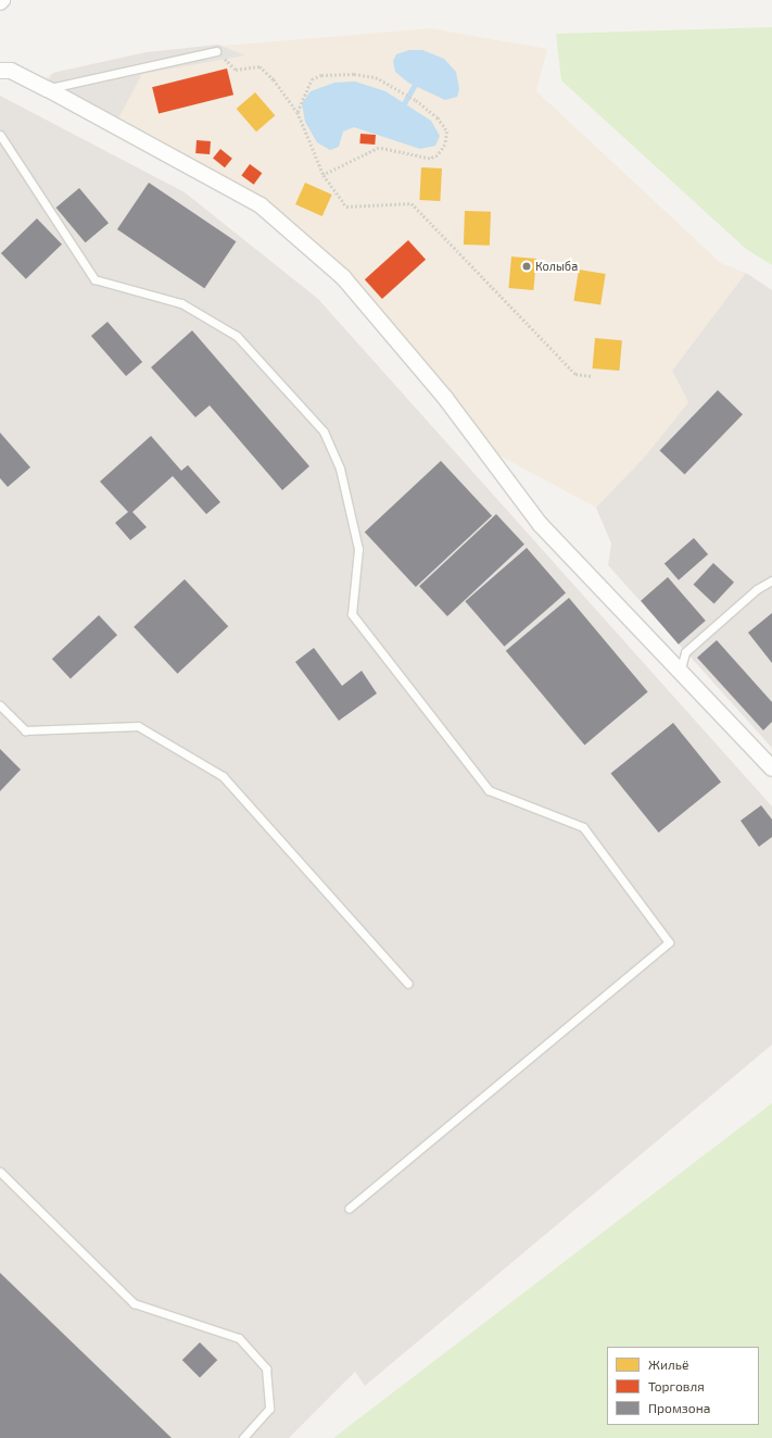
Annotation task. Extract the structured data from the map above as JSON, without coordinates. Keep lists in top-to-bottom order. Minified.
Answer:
{"places":["Колыба"],"legend":["Жильё","Торговля","Промзона"]}
